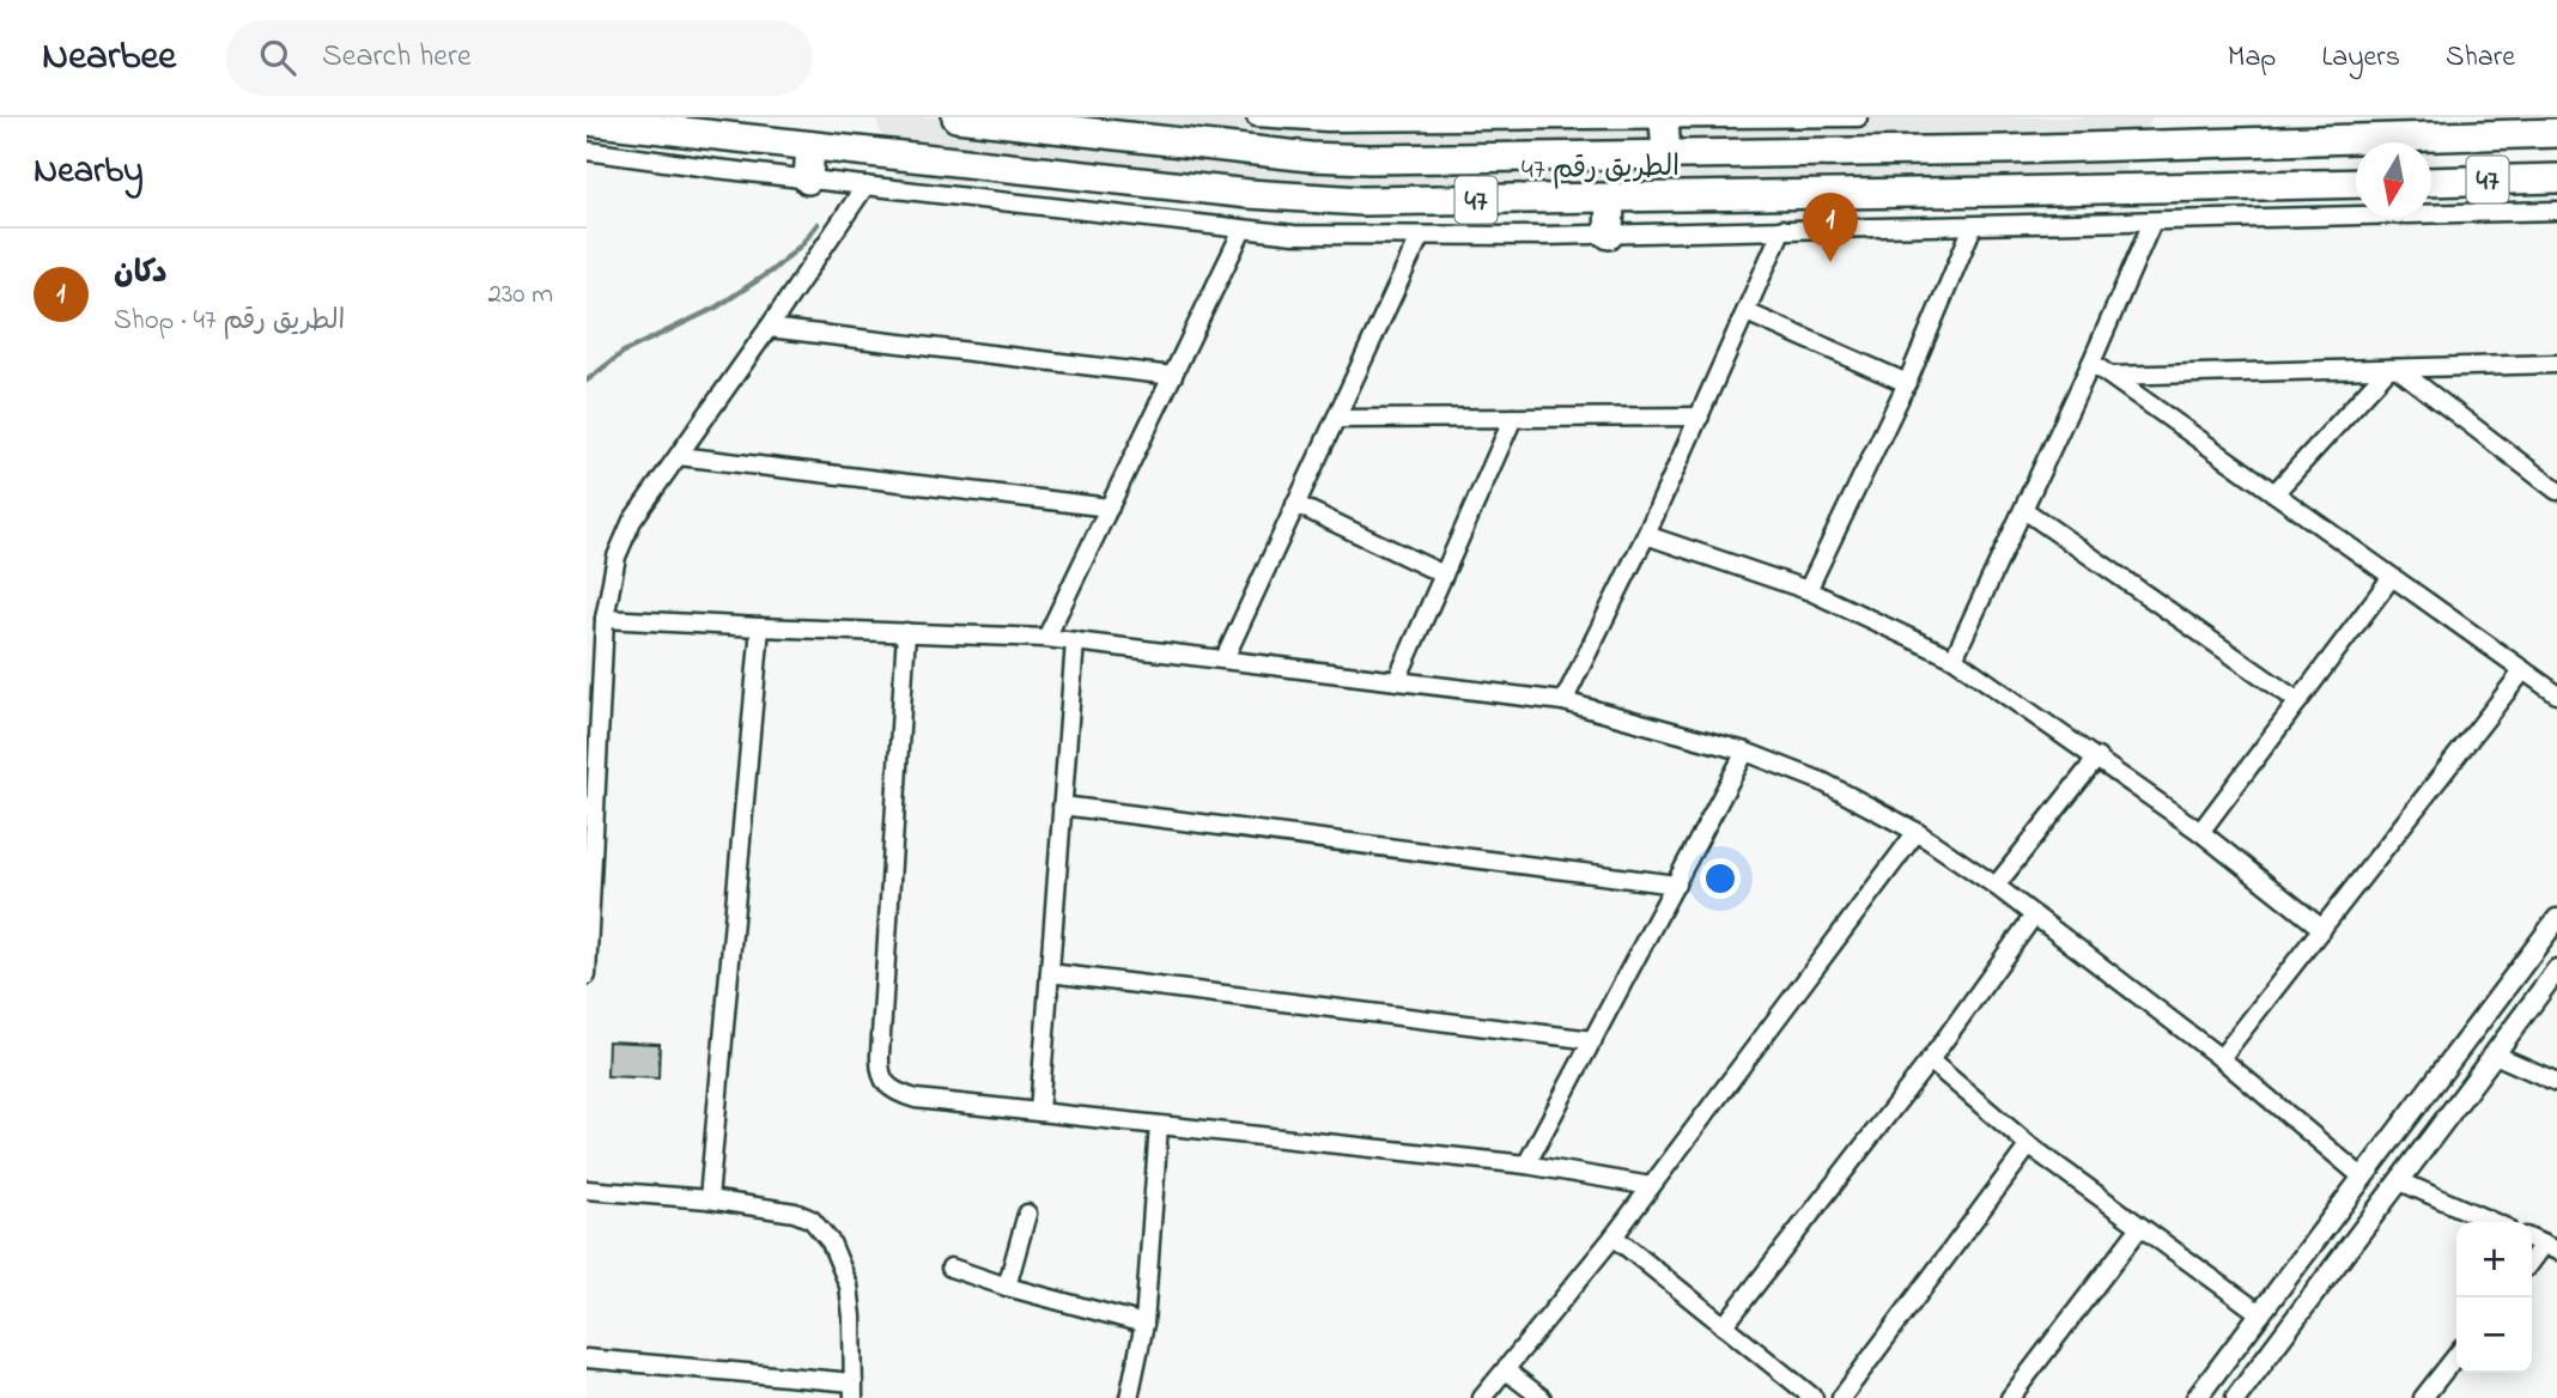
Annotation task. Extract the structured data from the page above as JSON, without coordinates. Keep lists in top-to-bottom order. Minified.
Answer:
{"streets":{"highway":["الطريق رقم 47","47"]},"north":"bottom","page":{"header":"Nearbee","search":"Search here","nav":["Map","Layers","Share"],"heading":"Nearby","pins":"1","list":[{"mark":"1","name":"دكان","note":"Shop · الطريق رقم 47","value":"230 m"}],"map_buttons":["+","−"]}}
